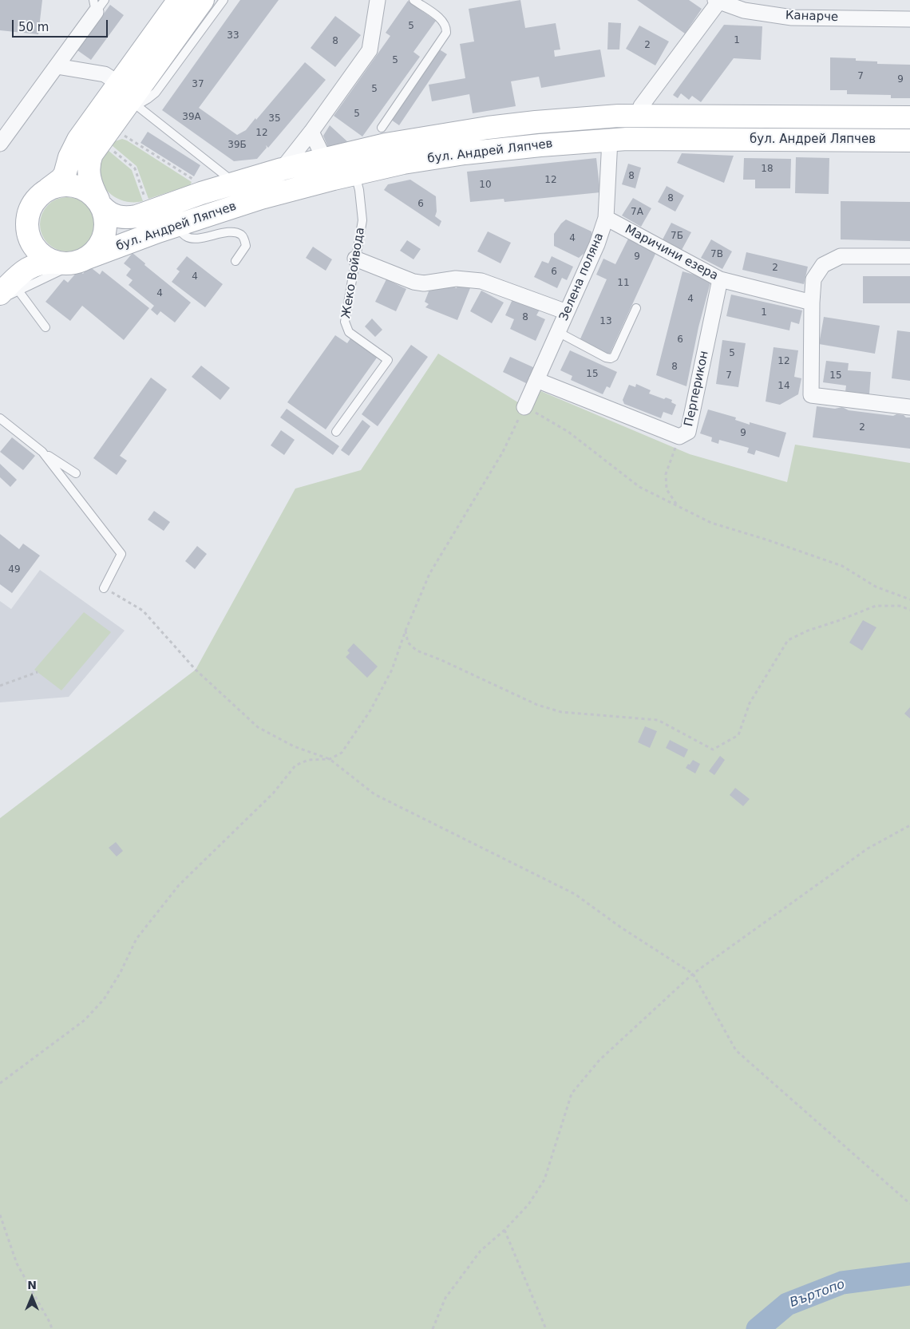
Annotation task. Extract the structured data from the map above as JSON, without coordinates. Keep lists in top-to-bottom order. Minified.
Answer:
{"streets":{"main road":["бул. Андрей Ляпчев"],"street":["Канарче","Маричини езера","Зелена поляна","Перперикон"],"lane":["Жеко Войвода"]},"crossings":[["бул. Андрей Ляпчев","Жеко Войвода"],["бул. Андрей Ляпчев","Зелена поляна"],["Маричини езера","Зелена поляна"],["Маричини езера","Перперикон"],["Зелена поляна","Перперикон"]],"water":["Въртопо"],"house_numbers":["5","33","1","8","2","5","7","9","37","5","5","39А","35","12","39Б","18","8","12","10","8","6","7А","7Б","4","7В","9","2","6","4","11","4","4","1","8","13","6","5","12","8","15","7","15","14","2","9","49"],"scale_bar":"50 m","north":"top"}
